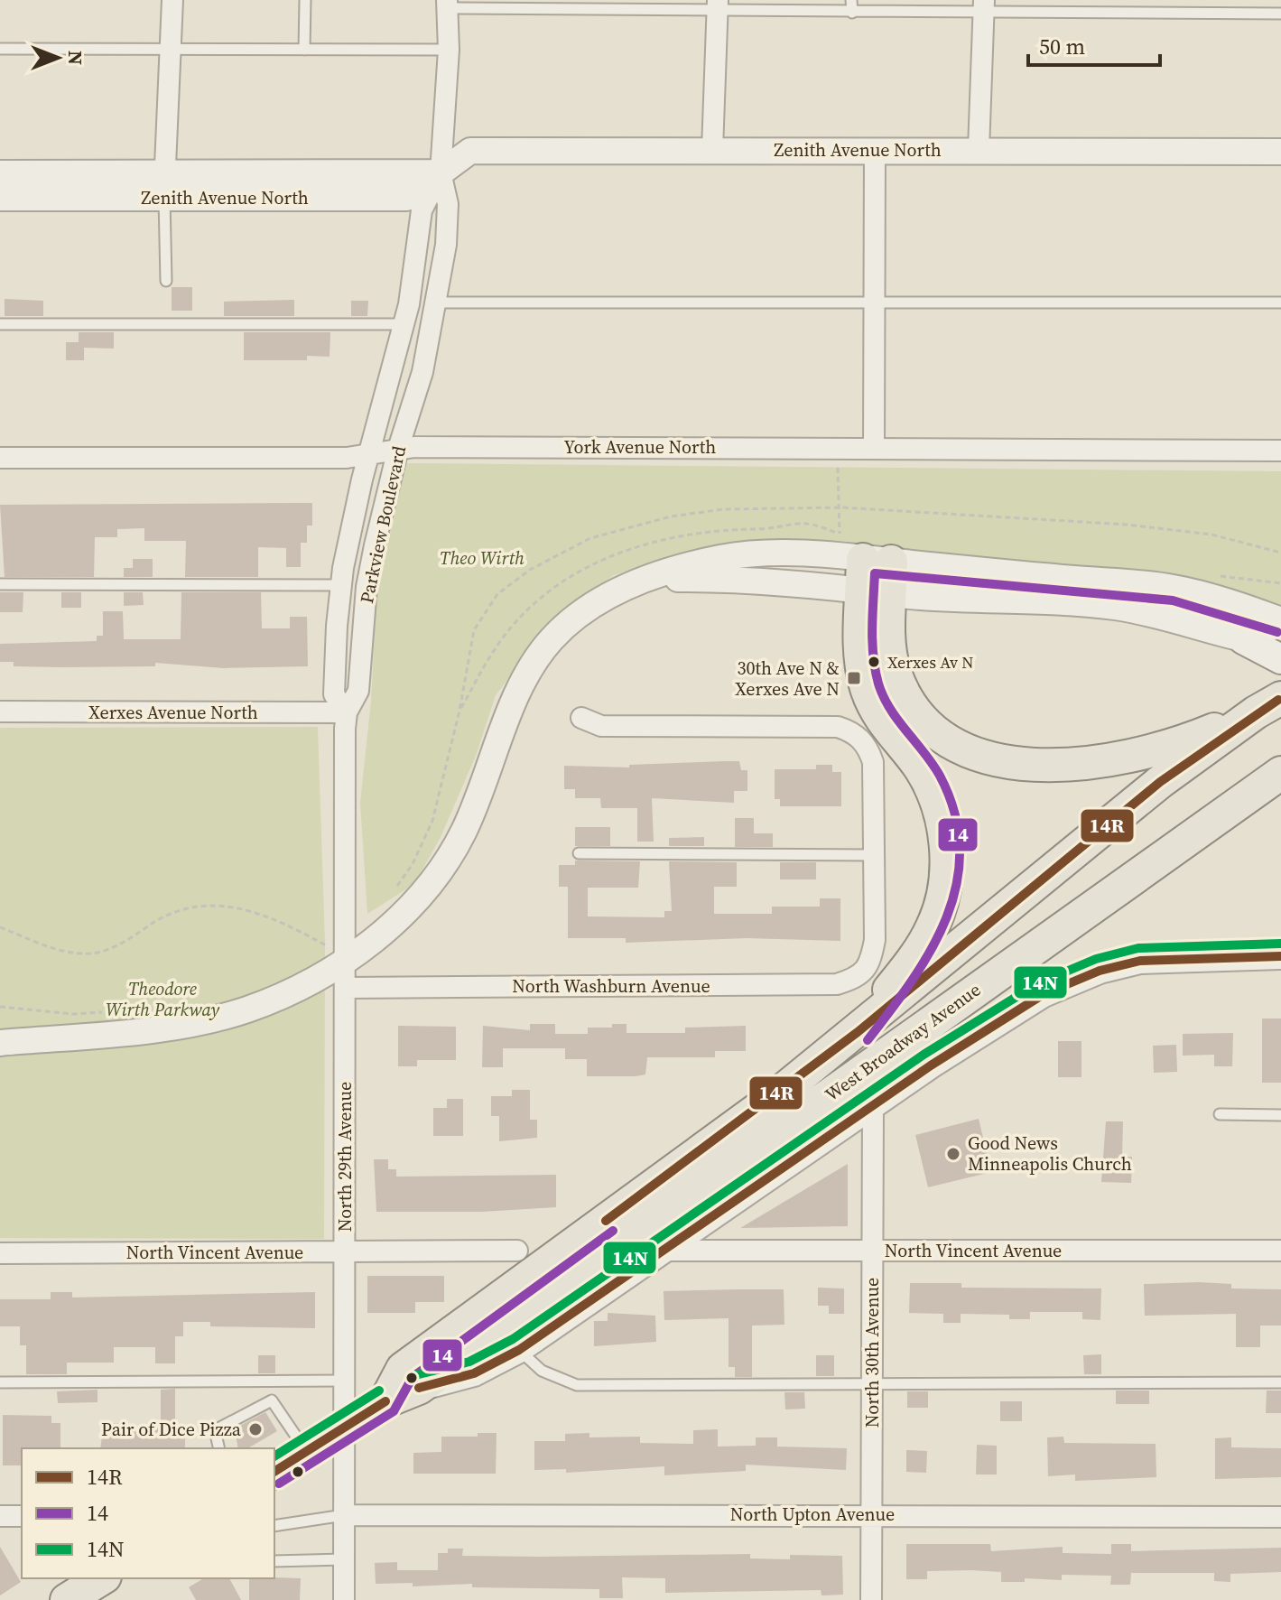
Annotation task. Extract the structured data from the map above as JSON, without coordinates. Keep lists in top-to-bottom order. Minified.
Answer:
{"streets":{"main road":["West Broadway Avenue"],"street":["Zenith Avenue North","York Avenue North","Parkview Boulevard","Xerxes Avenue North","North Washburn Avenue","North 29th Avenue","North Vincent Avenue","North 30th Avenue","North Upton Avenue"]},"crossings":[["Zenith Avenue North","Parkview Boulevard"],["York Avenue North","Parkview Boulevard"],["Parkview Boulevard","Xerxes Avenue North"],["Parkview Boulevard","North 29th Avenue"],["Xerxes Avenue North","North 29th Avenue"],["North Washburn Avenue","North 29th Avenue"],["West Broadway Avenue","North 29th Avenue"],["West Broadway Avenue","North Vincent Avenue"],["West Broadway Avenue","North 30th Avenue"],["North 29th Avenue","North Vincent Avenue"],["North 29th Avenue","North Upton Avenue"],["North Vincent Avenue","North 30th Avenue"],["North 30th Avenue","North Upton Avenue"]],"parks":["Theo Wirth","Theodore Wirth Parkway"],"places":{"other":["Xerxes Av N","Good News Minneapolis Church","Pair of Dice Pizza"],"transit":["30th Ave N & Xerxes Ave N"]},"lines":["transit line 14","transit line 14R","transit line 14N"],"legend":["14R","14","14N"],"scale_bar":"50 m","north":"right"}
